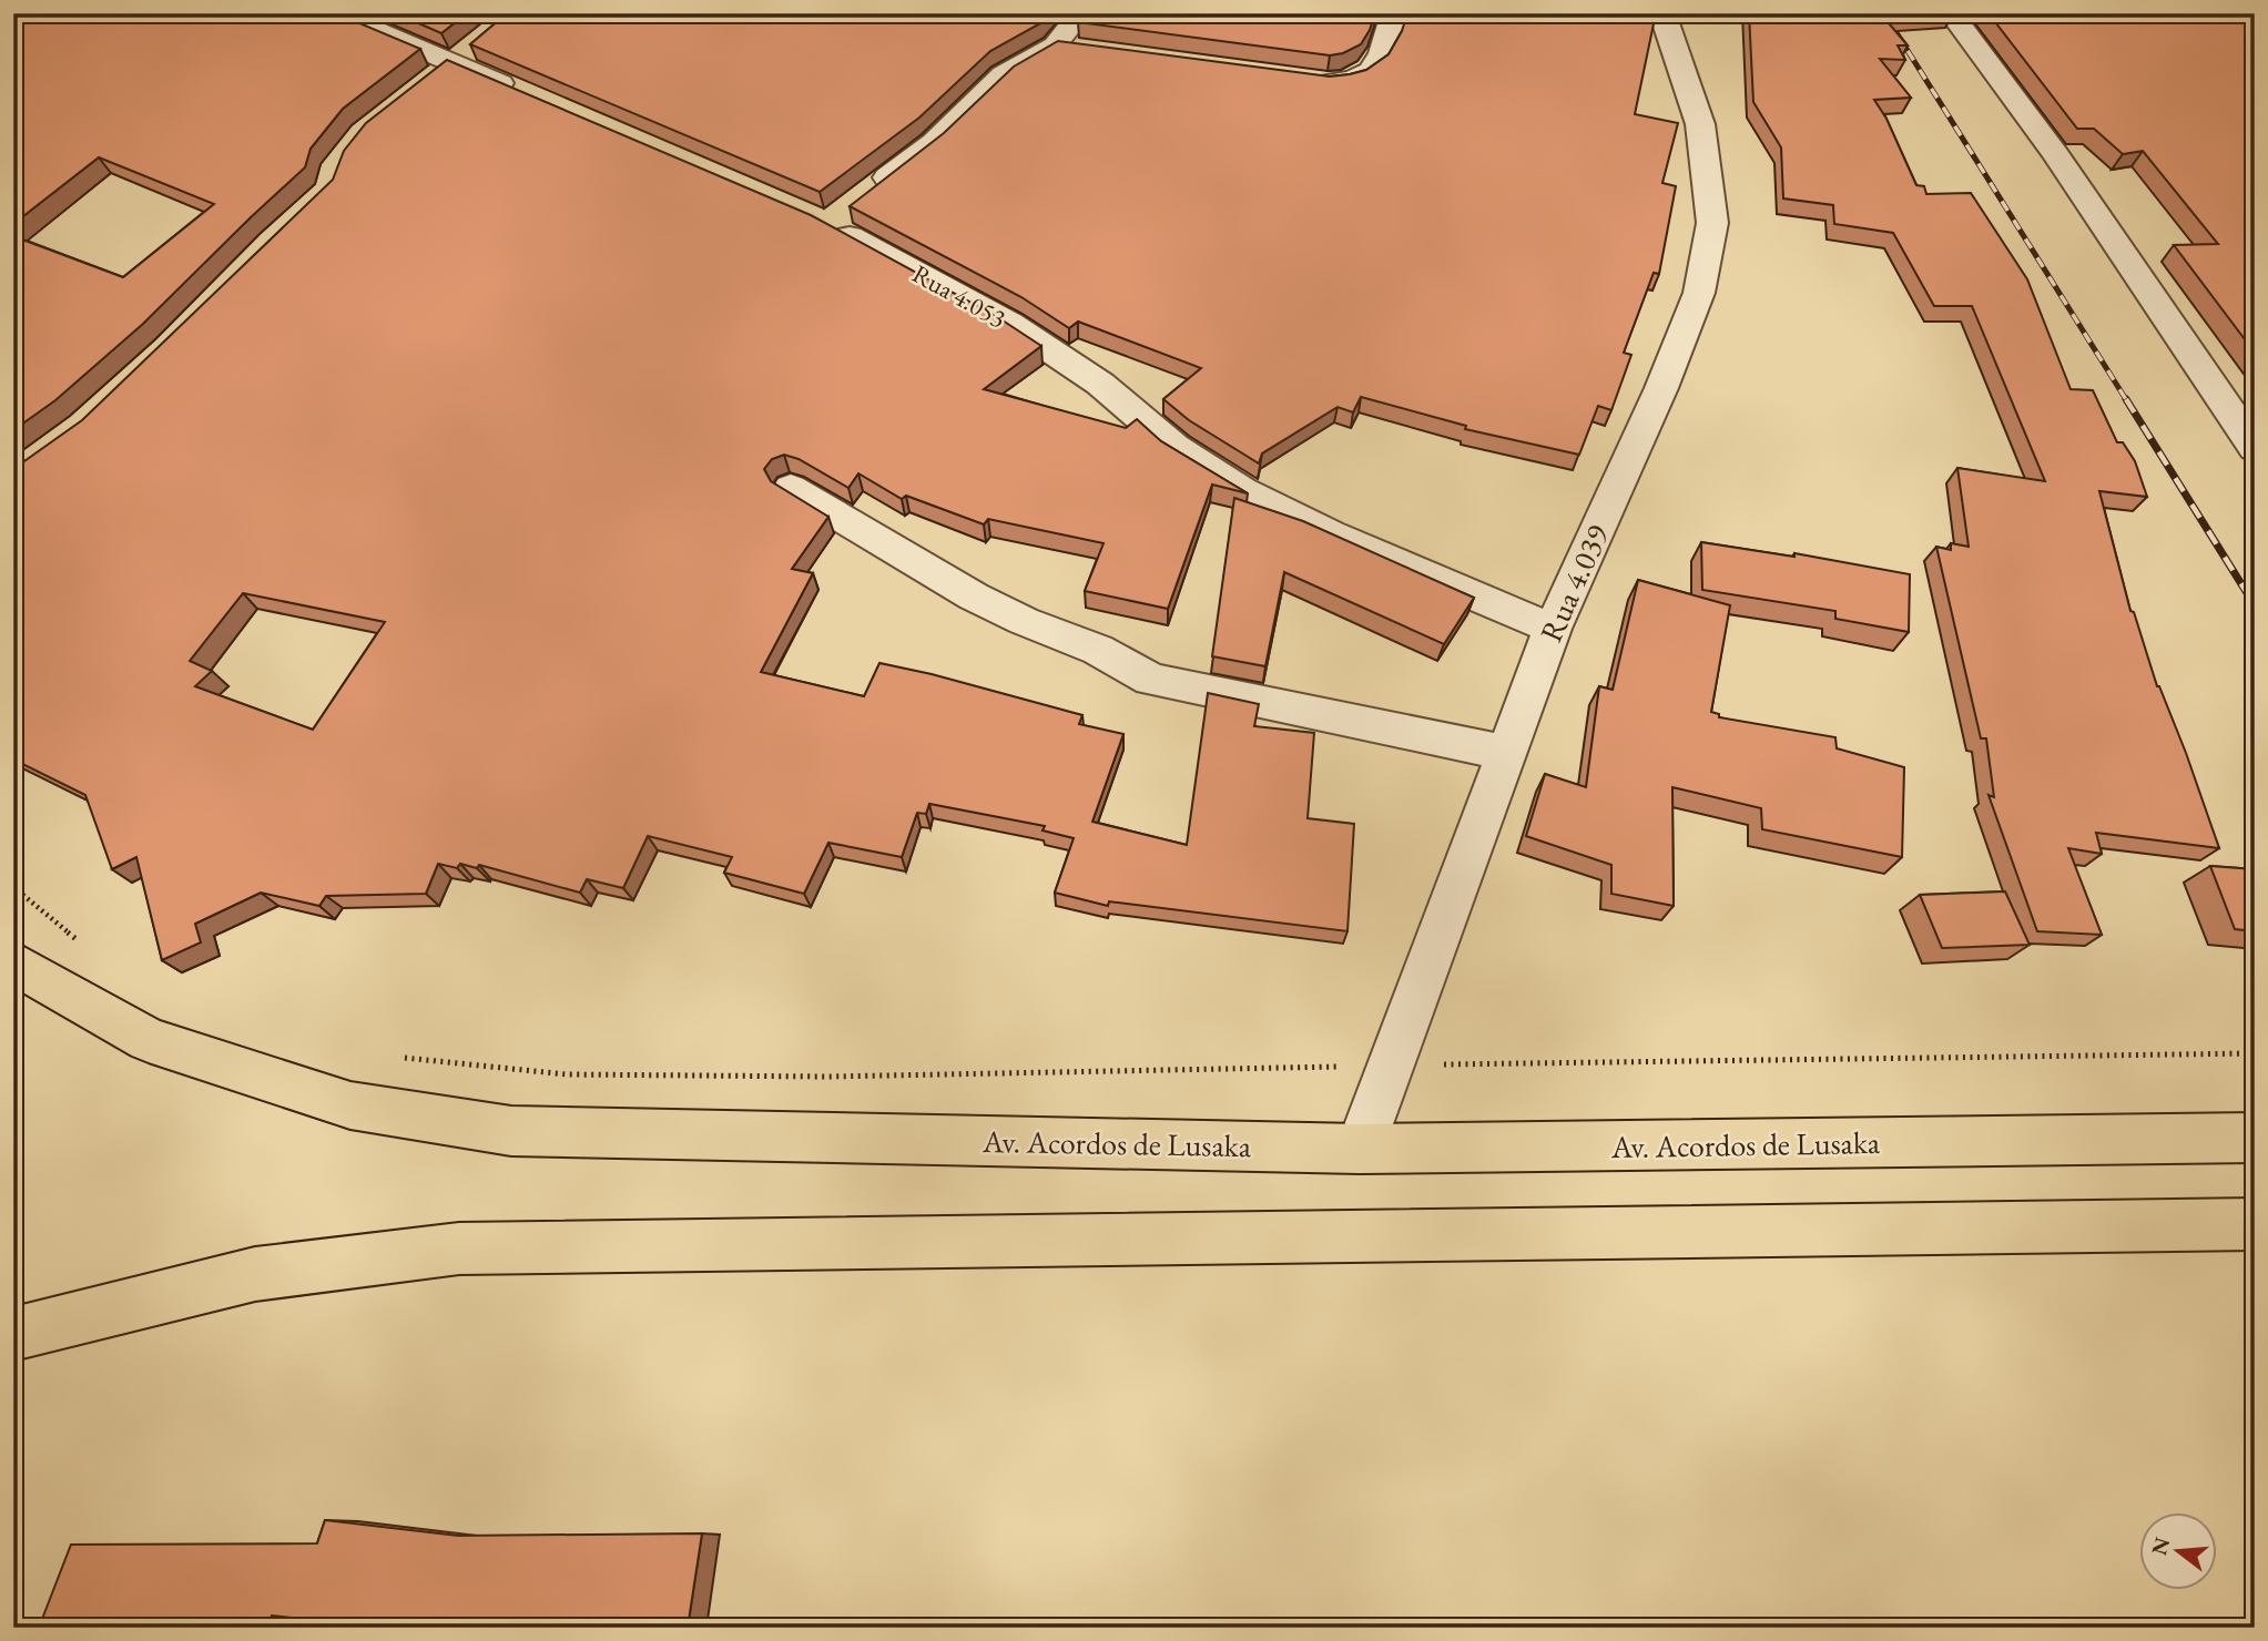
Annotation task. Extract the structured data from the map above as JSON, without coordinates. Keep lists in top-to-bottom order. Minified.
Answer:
{"streets":{"main road":["Av. Acordos de Lusaka"],"street":["Rua 4.053","Rua 4.039"]},"crossings":[["Rua 4.053","Rua 4.039"],["Rua 4.039","Av. Acordos de Lusaka"]],"north":"left"}
